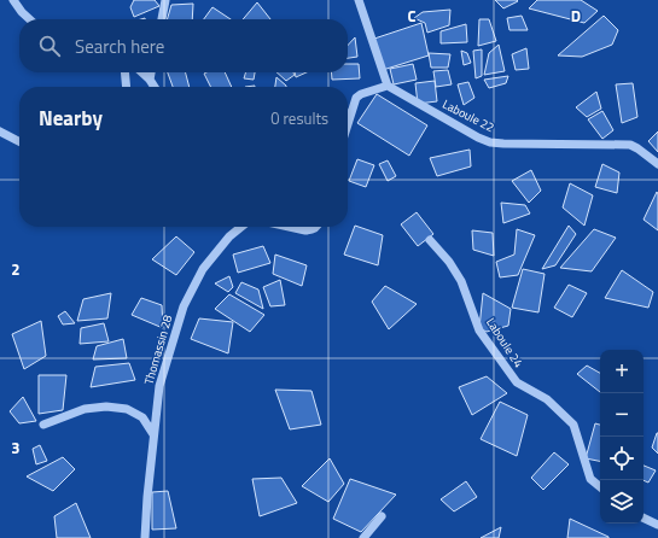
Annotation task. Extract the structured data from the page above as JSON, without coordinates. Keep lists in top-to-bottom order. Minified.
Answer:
{"streets":{"street":["Laboule 22","Laboule 24","Thomassin 28"]},"page":{"search":"Search here","heading":["Nearby","0 results"],"map_buttons":["+","−"]},"grid":{"columns":["C","D"],"rows":["2","3"]}}
